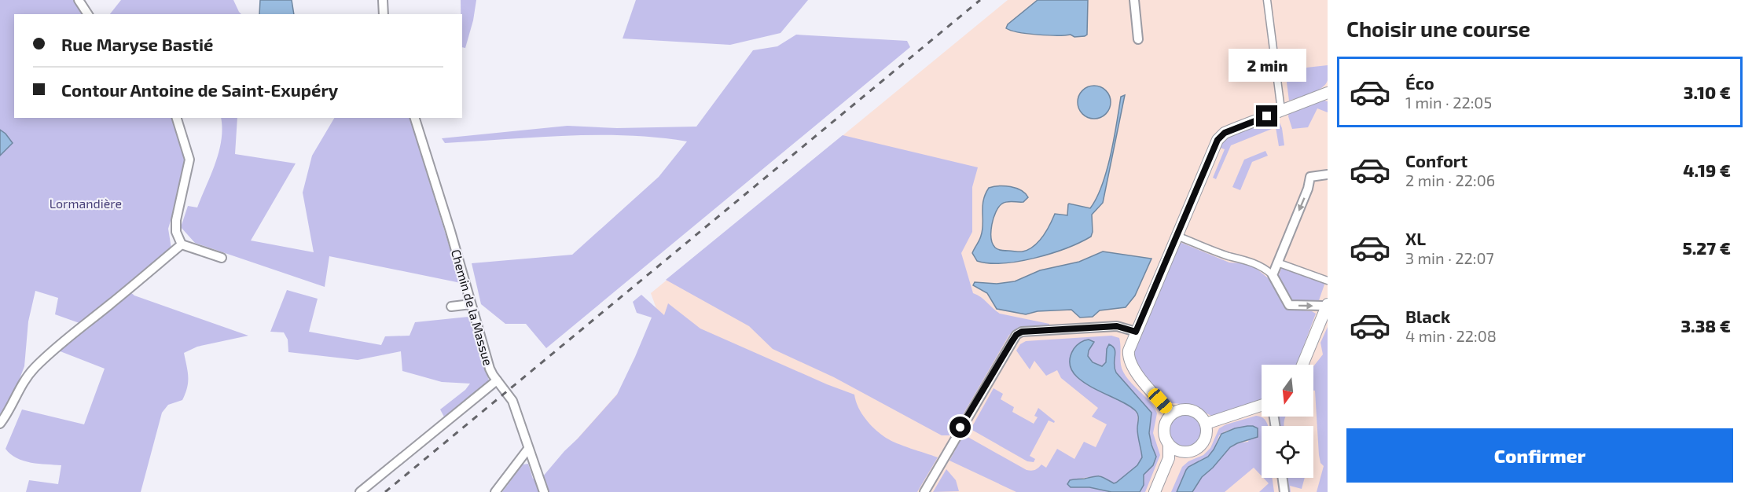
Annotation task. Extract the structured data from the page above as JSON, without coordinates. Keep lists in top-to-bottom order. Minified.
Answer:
{"streets":{"street":["Chemin de la Massue"]},"parks":["Lormandière"],"north":"bottom","page":{"heading":"Choisir une course","banner":["Rue Maryse Bastié","Contour Antoine de Saint-Exupéry"],"bubble":"2 min","list":[{"name":"Éco","note":"1 min · 22:05","value":"3.10 €"},{"name":"Confort","note":"2 min · 22:06","value":"4.19 €"},{"name":"XL","note":"3 min · 22:07","value":"5.27 €"},{"name":"Black","note":"4 min · 22:08","value":"3.38 €"}],"buttons":"Confirmer"}}
